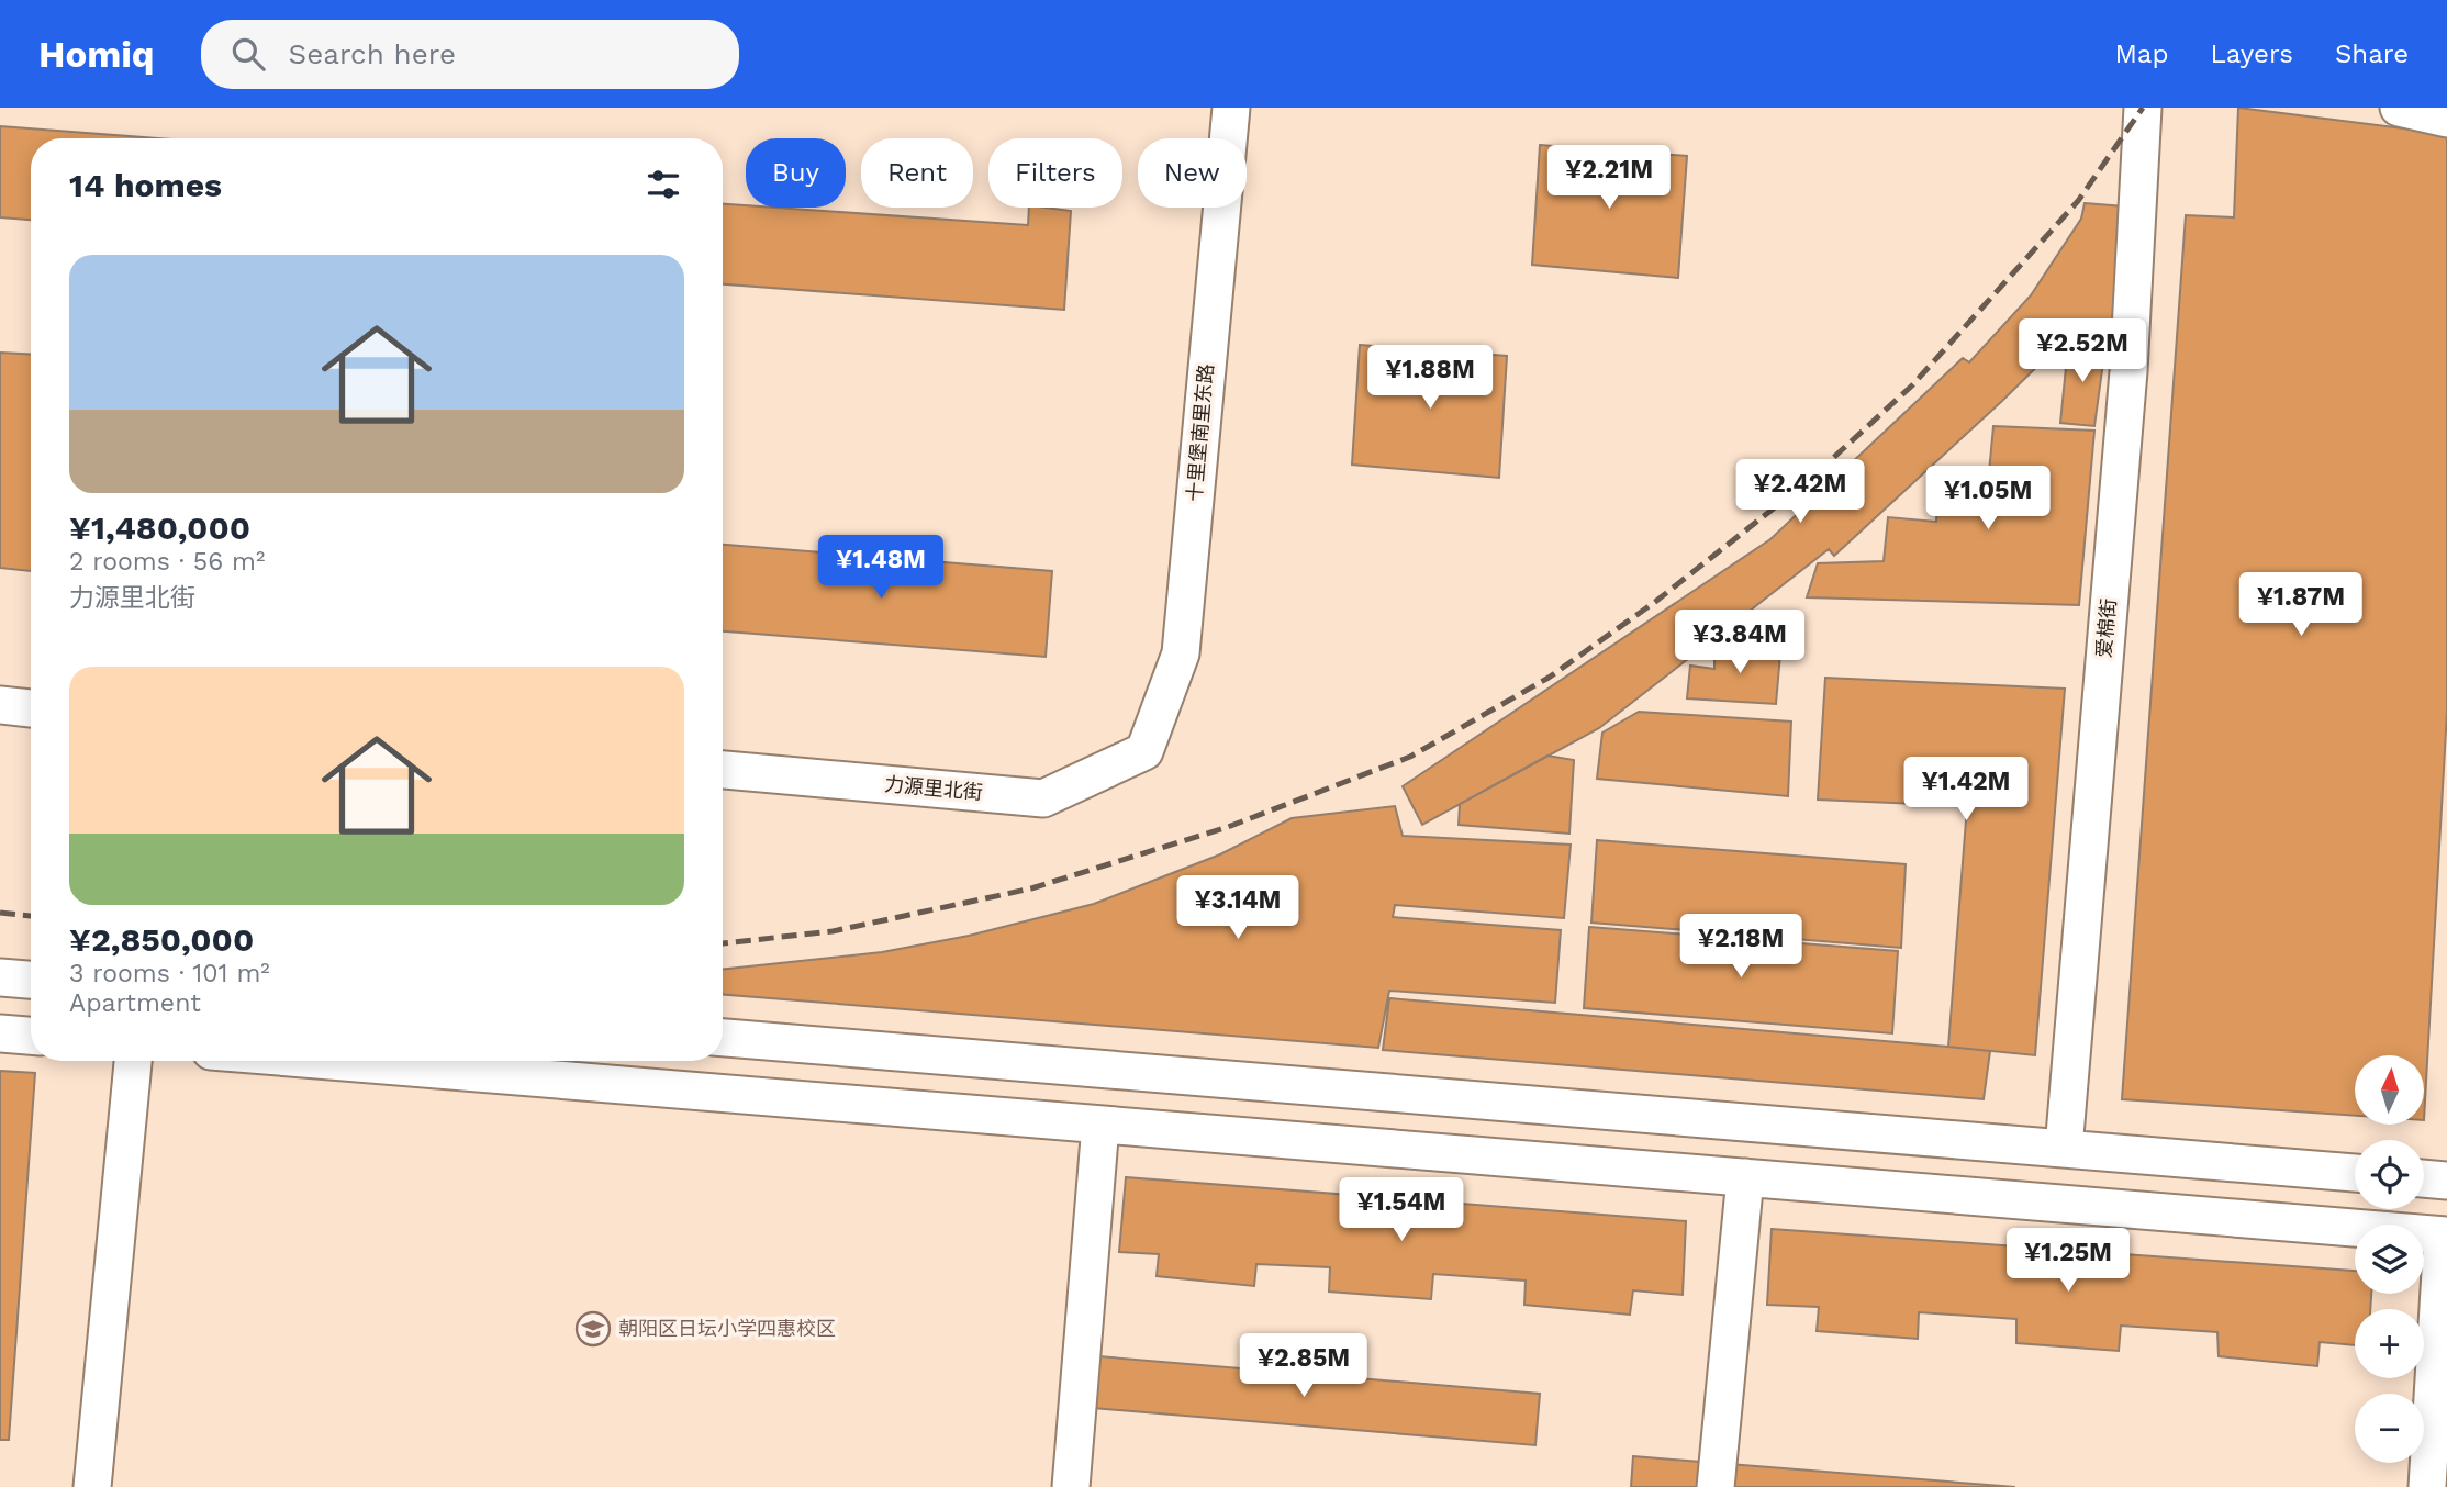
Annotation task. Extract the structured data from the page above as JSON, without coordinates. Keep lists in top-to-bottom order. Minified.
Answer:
{"streets":{"street":["十里堡南里东路","爱棉街","力源里北街"]},"crossings":[["十里堡南里东路","力源里北街"]],"places":{"school or university":["朝阳区日坛小学四惠校区"]},"north":"top","page":{"header":"Homiq","search":"Search here","nav":["Map","Layers","Share"],"chip":["Buy","Rent","Filters","New"],"heading":"14 homes","price":["¥2.21M","¥2.52M","¥1.88M","¥2.42M","¥1.05M","¥1.48M","¥1.87M","¥3.84M","¥1.42M","¥3.14M","¥2.18M","¥1.54M","¥1.25M","¥2.85M"],"list":[{"name":"¥1,480,000","note":"2 rooms · 56 m² · 力源里北街"},{"name":"¥2,850,000","note":"3 rooms · 101 m² · Apartment"}],"map_buttons":["+","−"]}}
